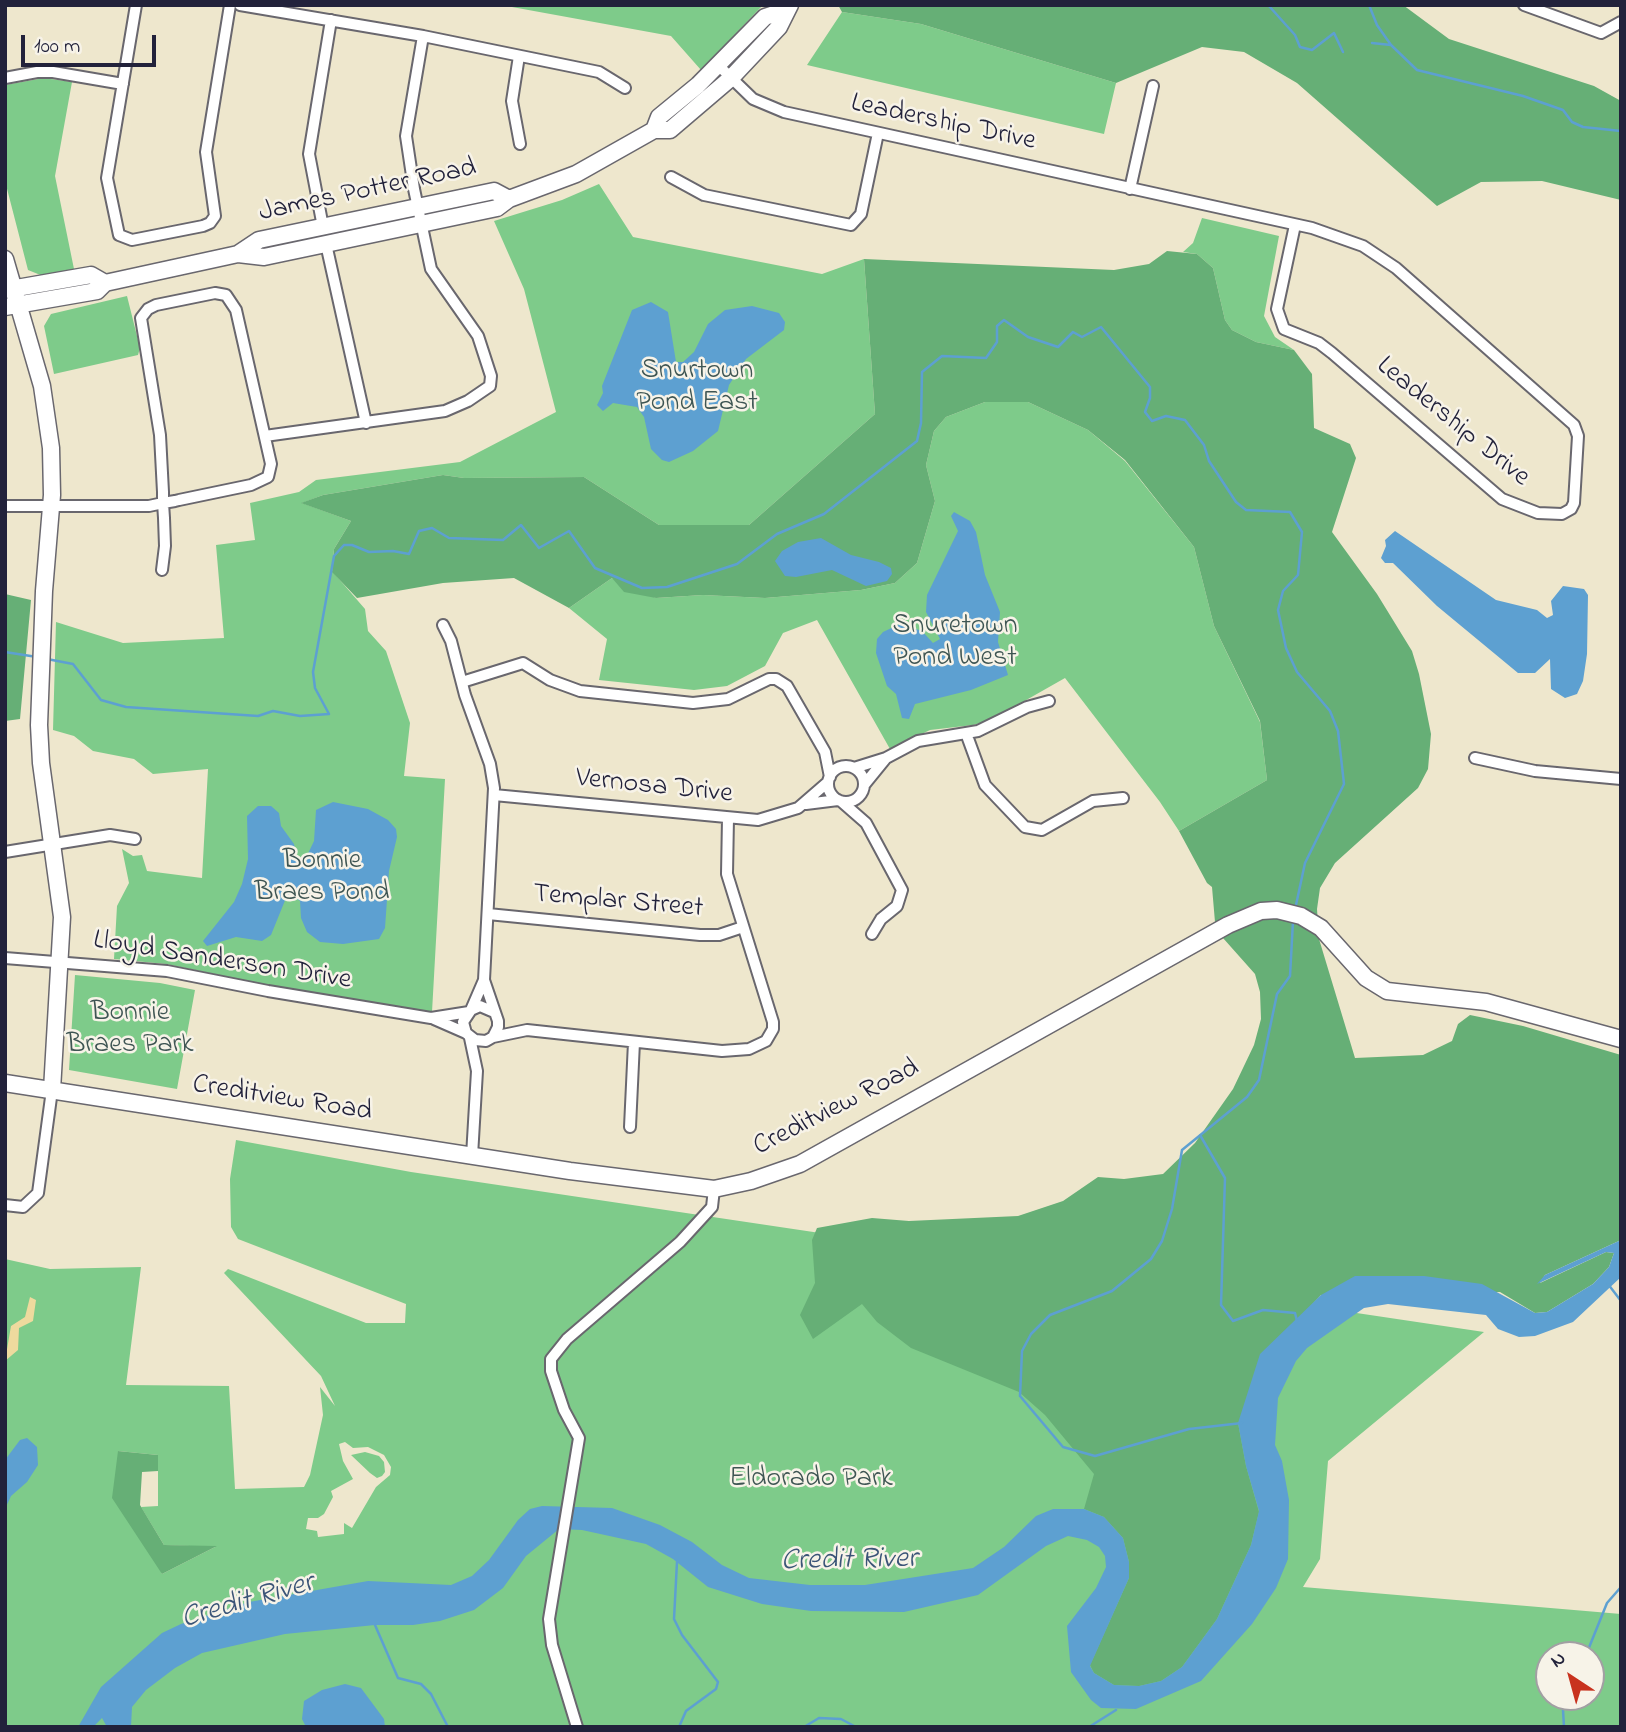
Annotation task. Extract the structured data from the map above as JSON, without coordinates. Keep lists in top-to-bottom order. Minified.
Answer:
{"streets":{"street":["Leadership Drive","James Potter Road","Vernosa Drive","Templar Street","Lloyd Sanderson Drive","Creditview Road"]},"crossings":[["Leadership Drive","James Potter Road"]],"water":["Credit River"],"parks":["Snurtown Pond East","Snuretown Pond West","Bonnie Braes Pond","Bonnie Braes Park","Eldorado Park"],"scale_bar":"100 m","north":"top left"}
